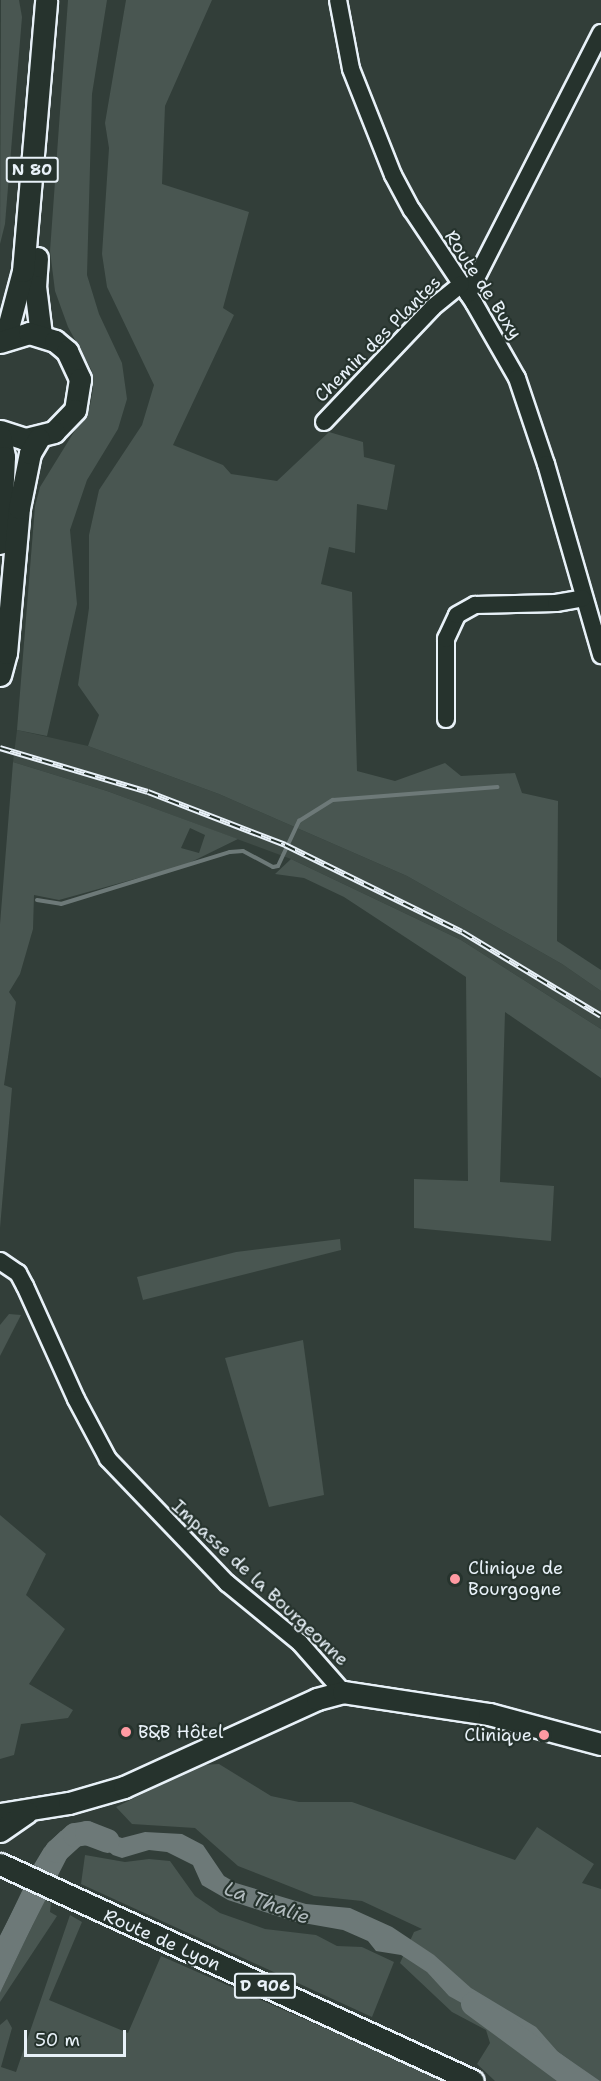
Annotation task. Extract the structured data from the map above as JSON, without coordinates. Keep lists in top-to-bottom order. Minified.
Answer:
{"streets":{"main road":["N 80","Route de Lyon","D 906"],"street":["Route de Buxy","Chemin des Plantes","Impasse de la Bourgeonne"]},"crossings":[["Route de Buxy","Chemin des Plantes"]],"water":["La Thalie"],"places":["Clinique de Bourgogne","B&B Hôtel","Clinique"],"scale_bar":"50 m"}
